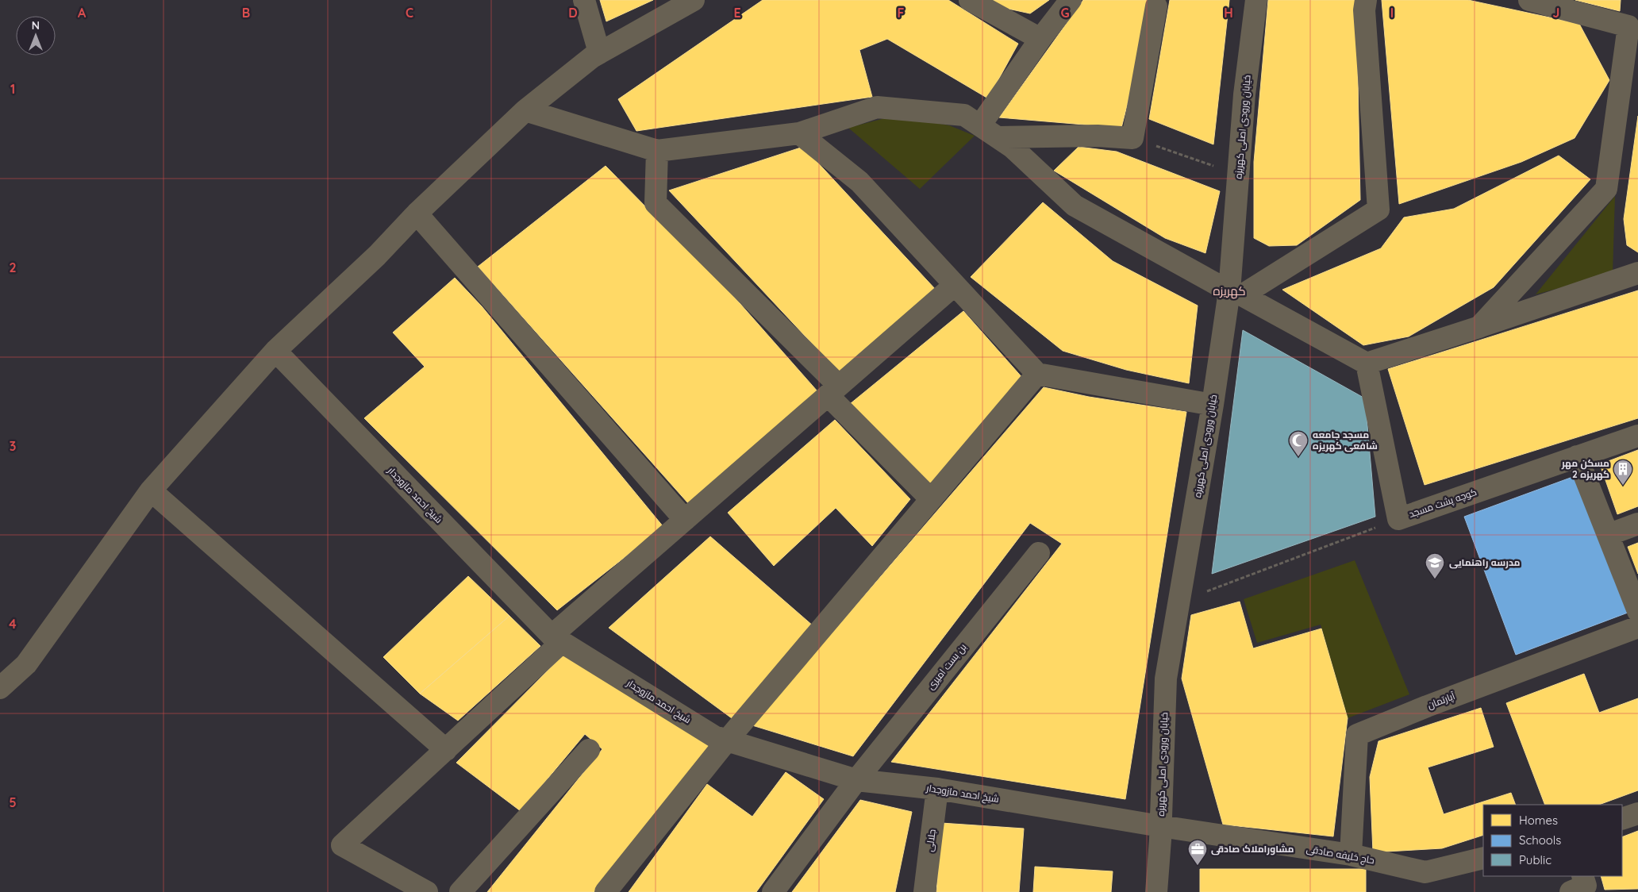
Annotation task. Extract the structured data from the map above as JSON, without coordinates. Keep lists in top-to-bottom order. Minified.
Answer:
{"streets":{"street":["خیابان ورودی اصلی کهریزه","شیخ احمد مازوجدار","کوچه پشت مسجد","بن بست امیری","آپارتمان","جلالی","حاج خلیفه صادقی"]},"crossings":[["خیابان ورودی اصلی کهریزه","شیخ احمد مازوجدار"],["خیابان ورودی اصلی کهریزه","حاج خلیفه صادقی"],["شیخ احمد مازوجدار","بن بست امیری"],["شیخ احمد مازوجدار","جلالی"],["شیخ احمد مازوجدار","حاج خلیفه صادقی"],["آپارتمان","حاج خلیفه صادقی"]],"districts":["کهریزه"],"places":{"mosque":["مسجد جامعه شافعی کهریزه"],"building":["مسکن مهر کهریزه 2"],"school or university":["مدرسه راهنمایی"],"office":["مشاوراملاک صادقی"]},"legend":["Homes","Schools","Public"],"north":"top","grid":{"columns":["A","B","C","D","E","F","G","H","I","J"],"rows":["1","2","3","4","5"]}}
